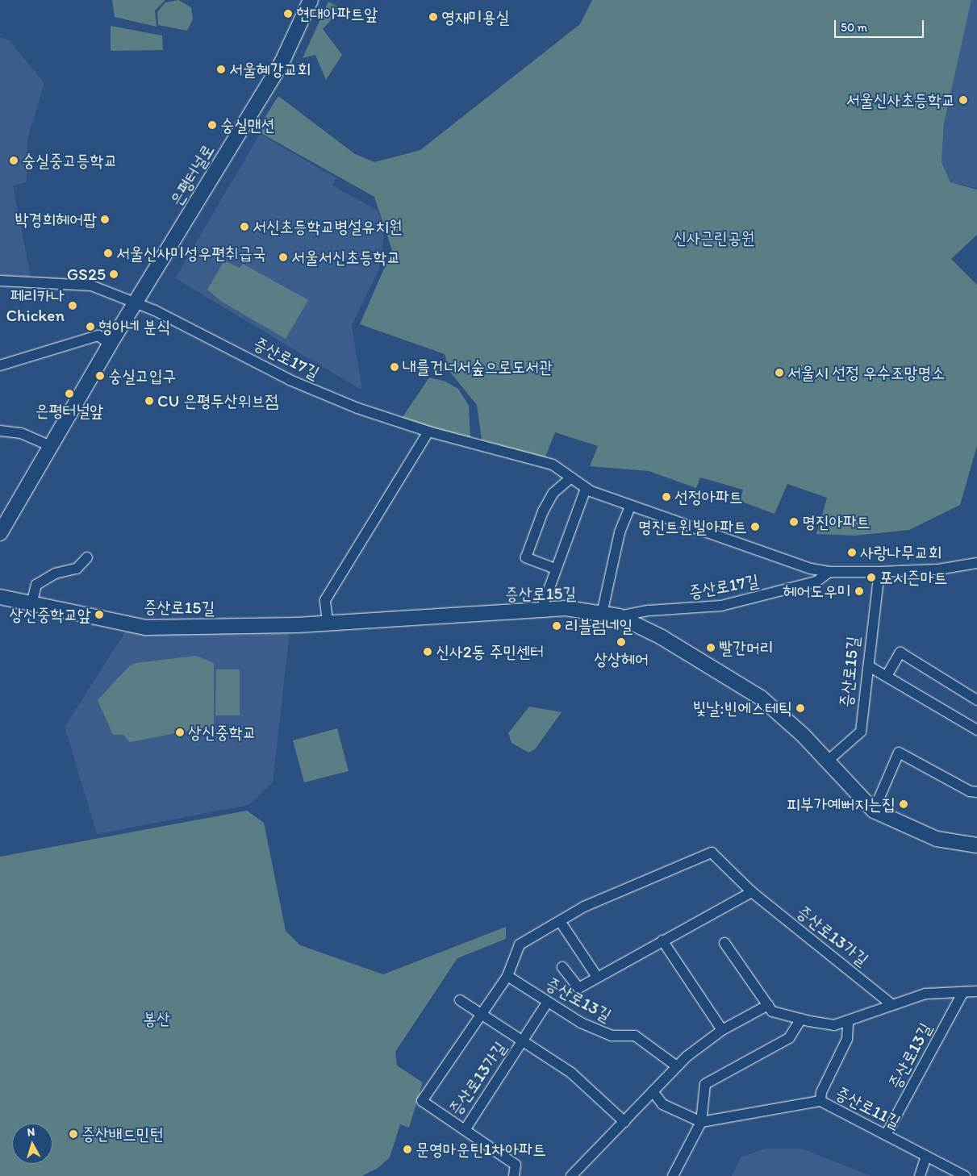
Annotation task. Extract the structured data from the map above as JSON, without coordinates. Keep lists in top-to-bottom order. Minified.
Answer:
{"streets":{"main road":["은평터널로","증산로15길"],"street":["증산로17길","증산로13가길","증산로13길","증산로11길"]},"crossings":[["은평터널로","증산로17길"],["증산로17길","증산로15길"],["증산로13가길","증산로13길"],["증산로13길","증산로11길"]],"parks":["신사근린공원","봉산"],"places":["현대아파트앞","영재미용실","서울혜강교회","서울신사초등학교","숭실맨션","숭실중고등학교","박경희헤어팝","서신초등학교병설유치원","서울신사미성우편취급국","서울서신초등학교","GS25","페리카나 Chicken","형아네 분식","내를건너서숲으로도서관","서울시 선정 우수조망명소","숭실고입구","은평터널앞","CU 은평두산위브점","선정아파트","명진아파트","명진트윈빌아파트","사랑나무교회","포시즌마트","헤어도우미","상신중학교앞","리블럼네일","상상헤어","빨간머리","신사2동 주민센터","빛날:빈에스테틱","상신중학교","피부가예뻐지는집","증산배드민턴","문영마운틴1차아파트"],"scale_bar":"50 m","north":"top"}
